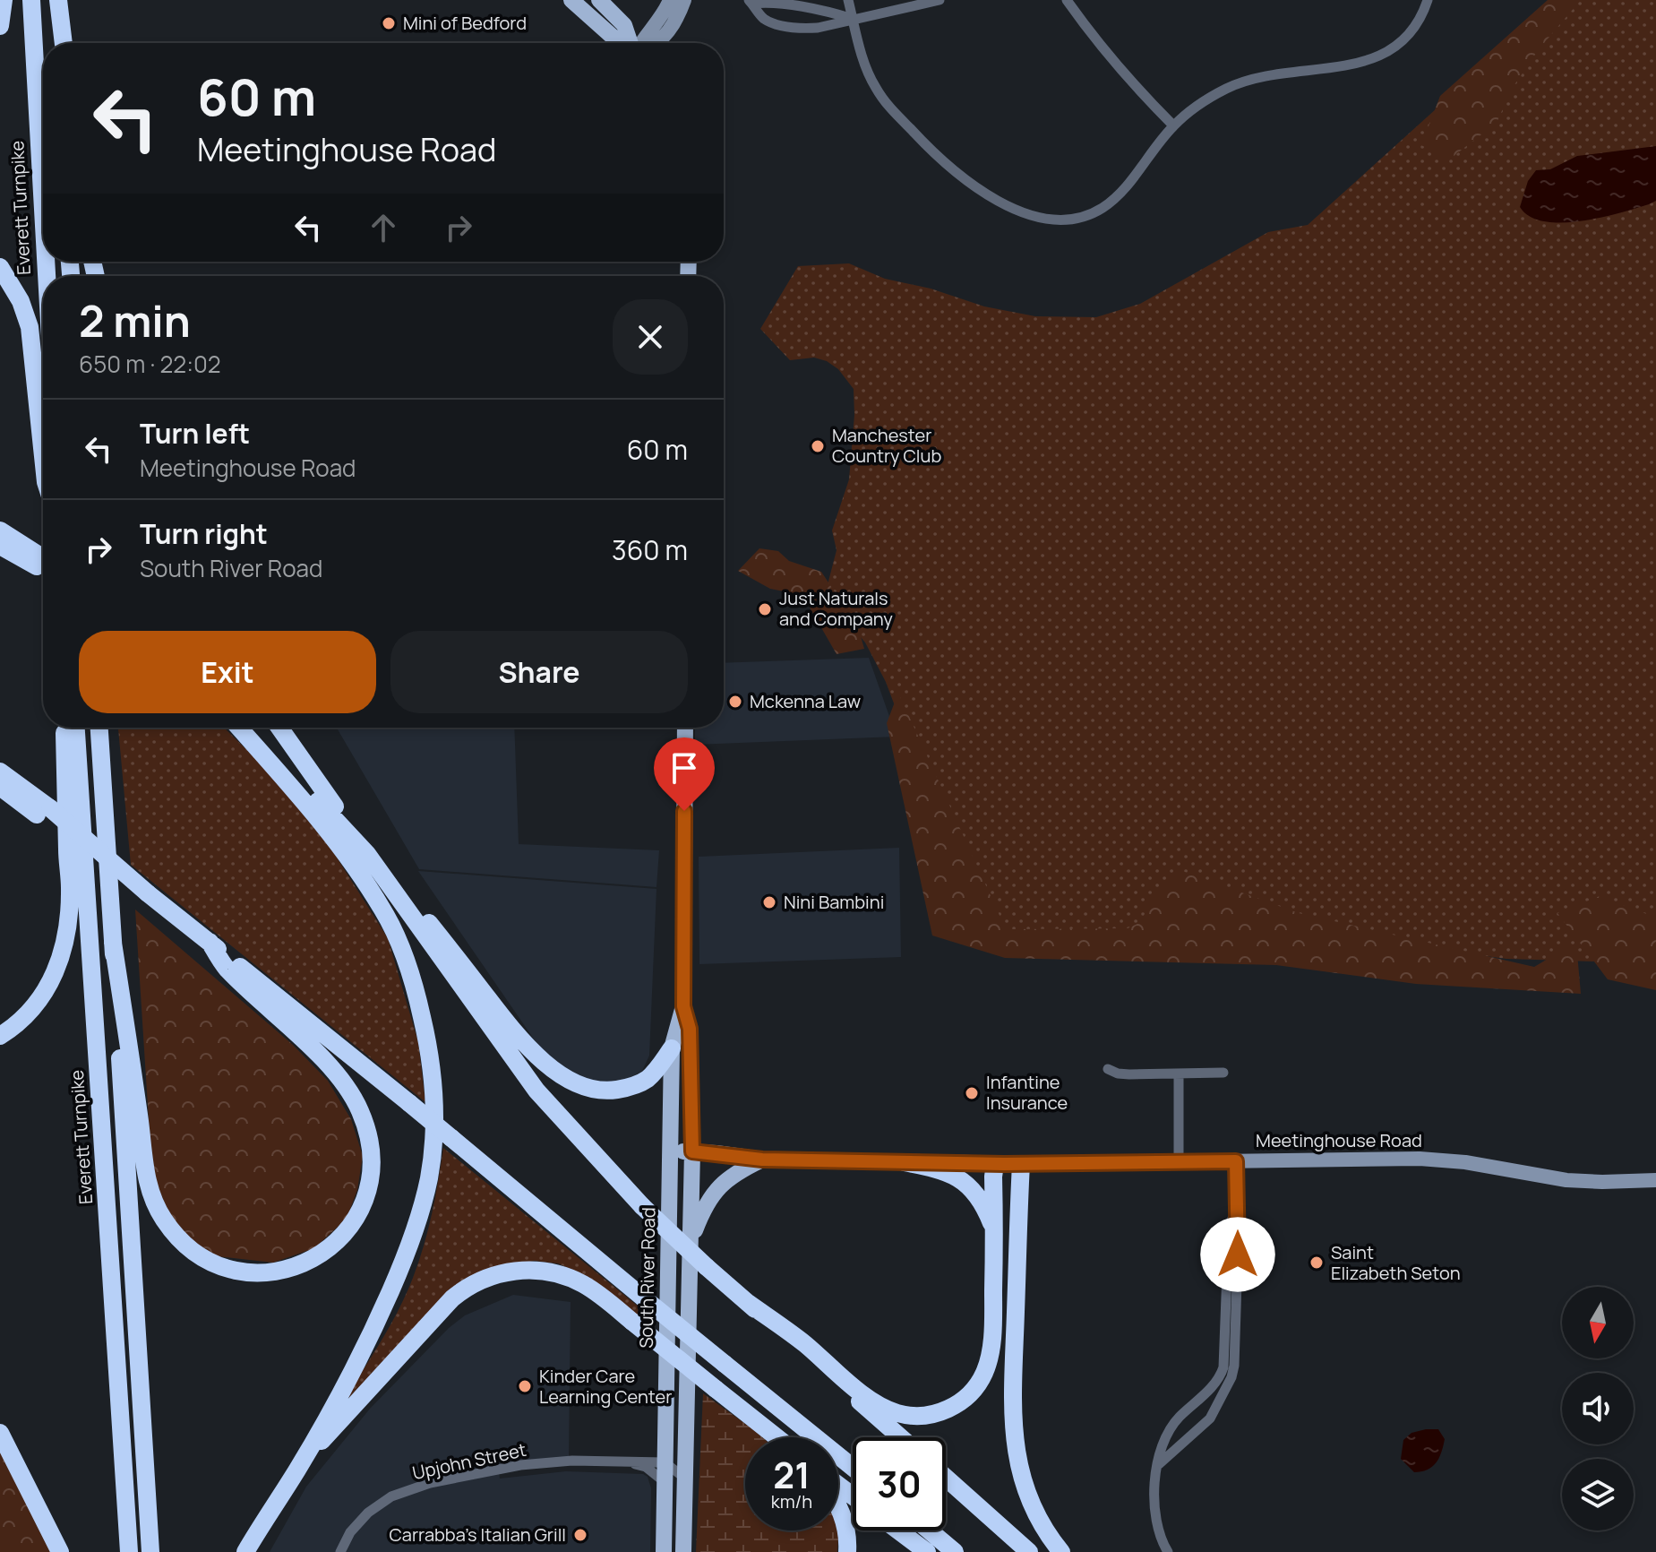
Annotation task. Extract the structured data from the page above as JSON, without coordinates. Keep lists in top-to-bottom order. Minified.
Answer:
{"streets":{"highway":["Everett Turnpike"],"main road":["Meetinghouse Road","South River Road"],"street":["Upjohn Street"]},"crossings":[["Meetinghouse Road","South River Road"],["South River Road","Upjohn Street"]],"places":["Mini of Bedford","Manchester Country Club","Just Naturals and Company","Mckenna Law","Nini Bambini","Infantine Insurance","Saint Elizabeth Seton","Kinder Care Learning Center","Carrabba's Italian Grill"],"north":"bottom","page":{"turn":["60 m","Meetinghouse Road"],"heading":["2 min","650 m · 22:02"],"list":[{"name":"Turn left","note":"Meetinghouse Road","value":"60 m"},{"name":"Turn right","note":"South River Road","value":"360 m"}],"buttons":["Exit","Share"],"speed":"21 km/h","limit":"30"}}
